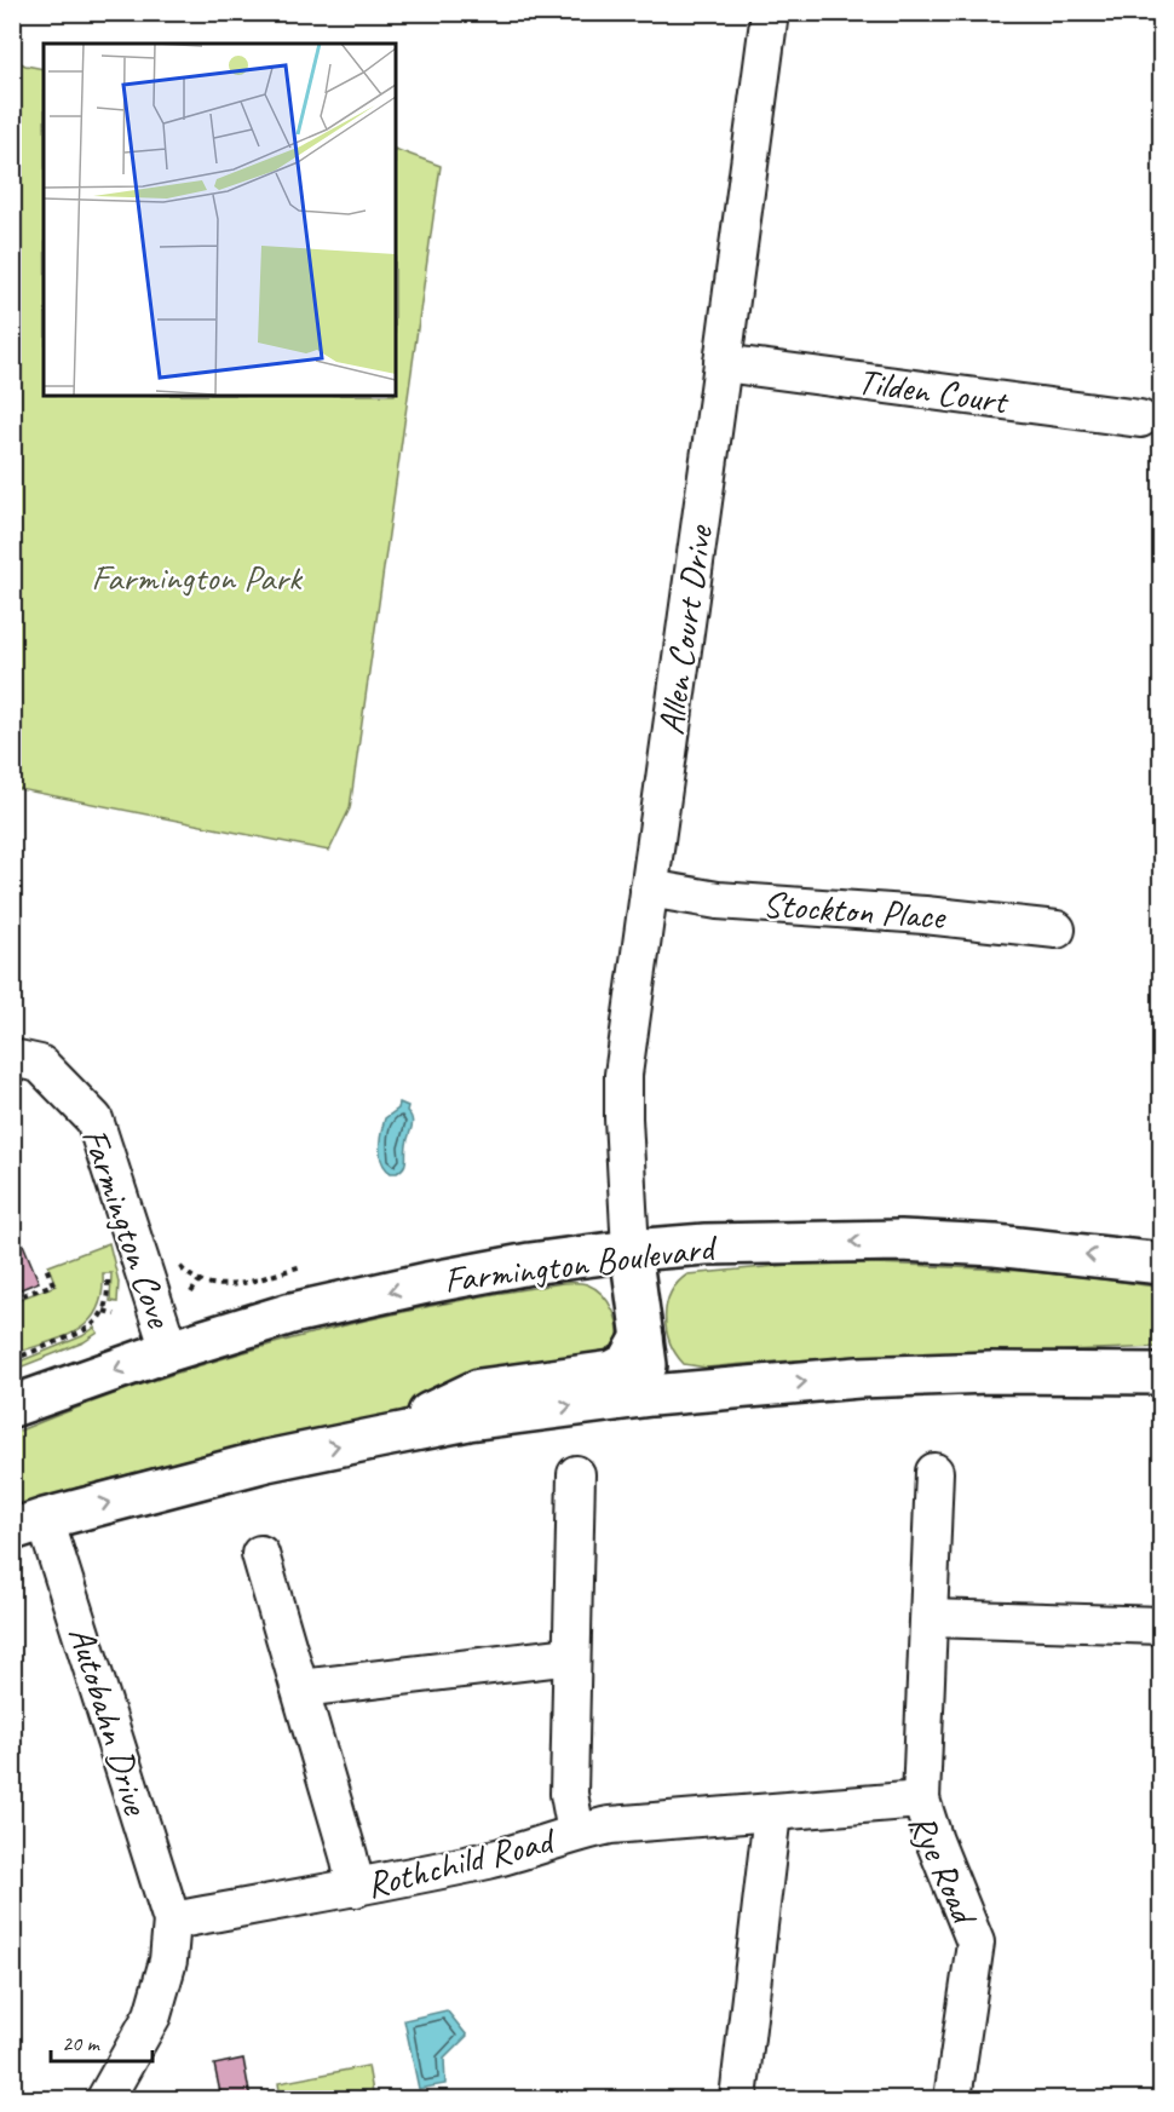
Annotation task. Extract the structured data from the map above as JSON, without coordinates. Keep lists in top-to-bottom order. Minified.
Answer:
{"streets":{"main road":["Farmington Boulevard"],"street":["Tilden Court","Allen Court Drive","Stockton Place","Farmington Cove","Autobahn Drive","Rothchild Road","Rye Road"]},"crossings":[["Tilden Court","Allen Court Drive"],["Allen Court Drive","Stockton Place"],["Allen Court Drive","Farmington Boulevard"],["Farmington Cove","Farmington Boulevard"],["Autobahn Drive","Rothchild Road"],["Rothchild Road","Rye Road"]],"parks":["Farmington Park"],"scale_bar":"20 m"}
